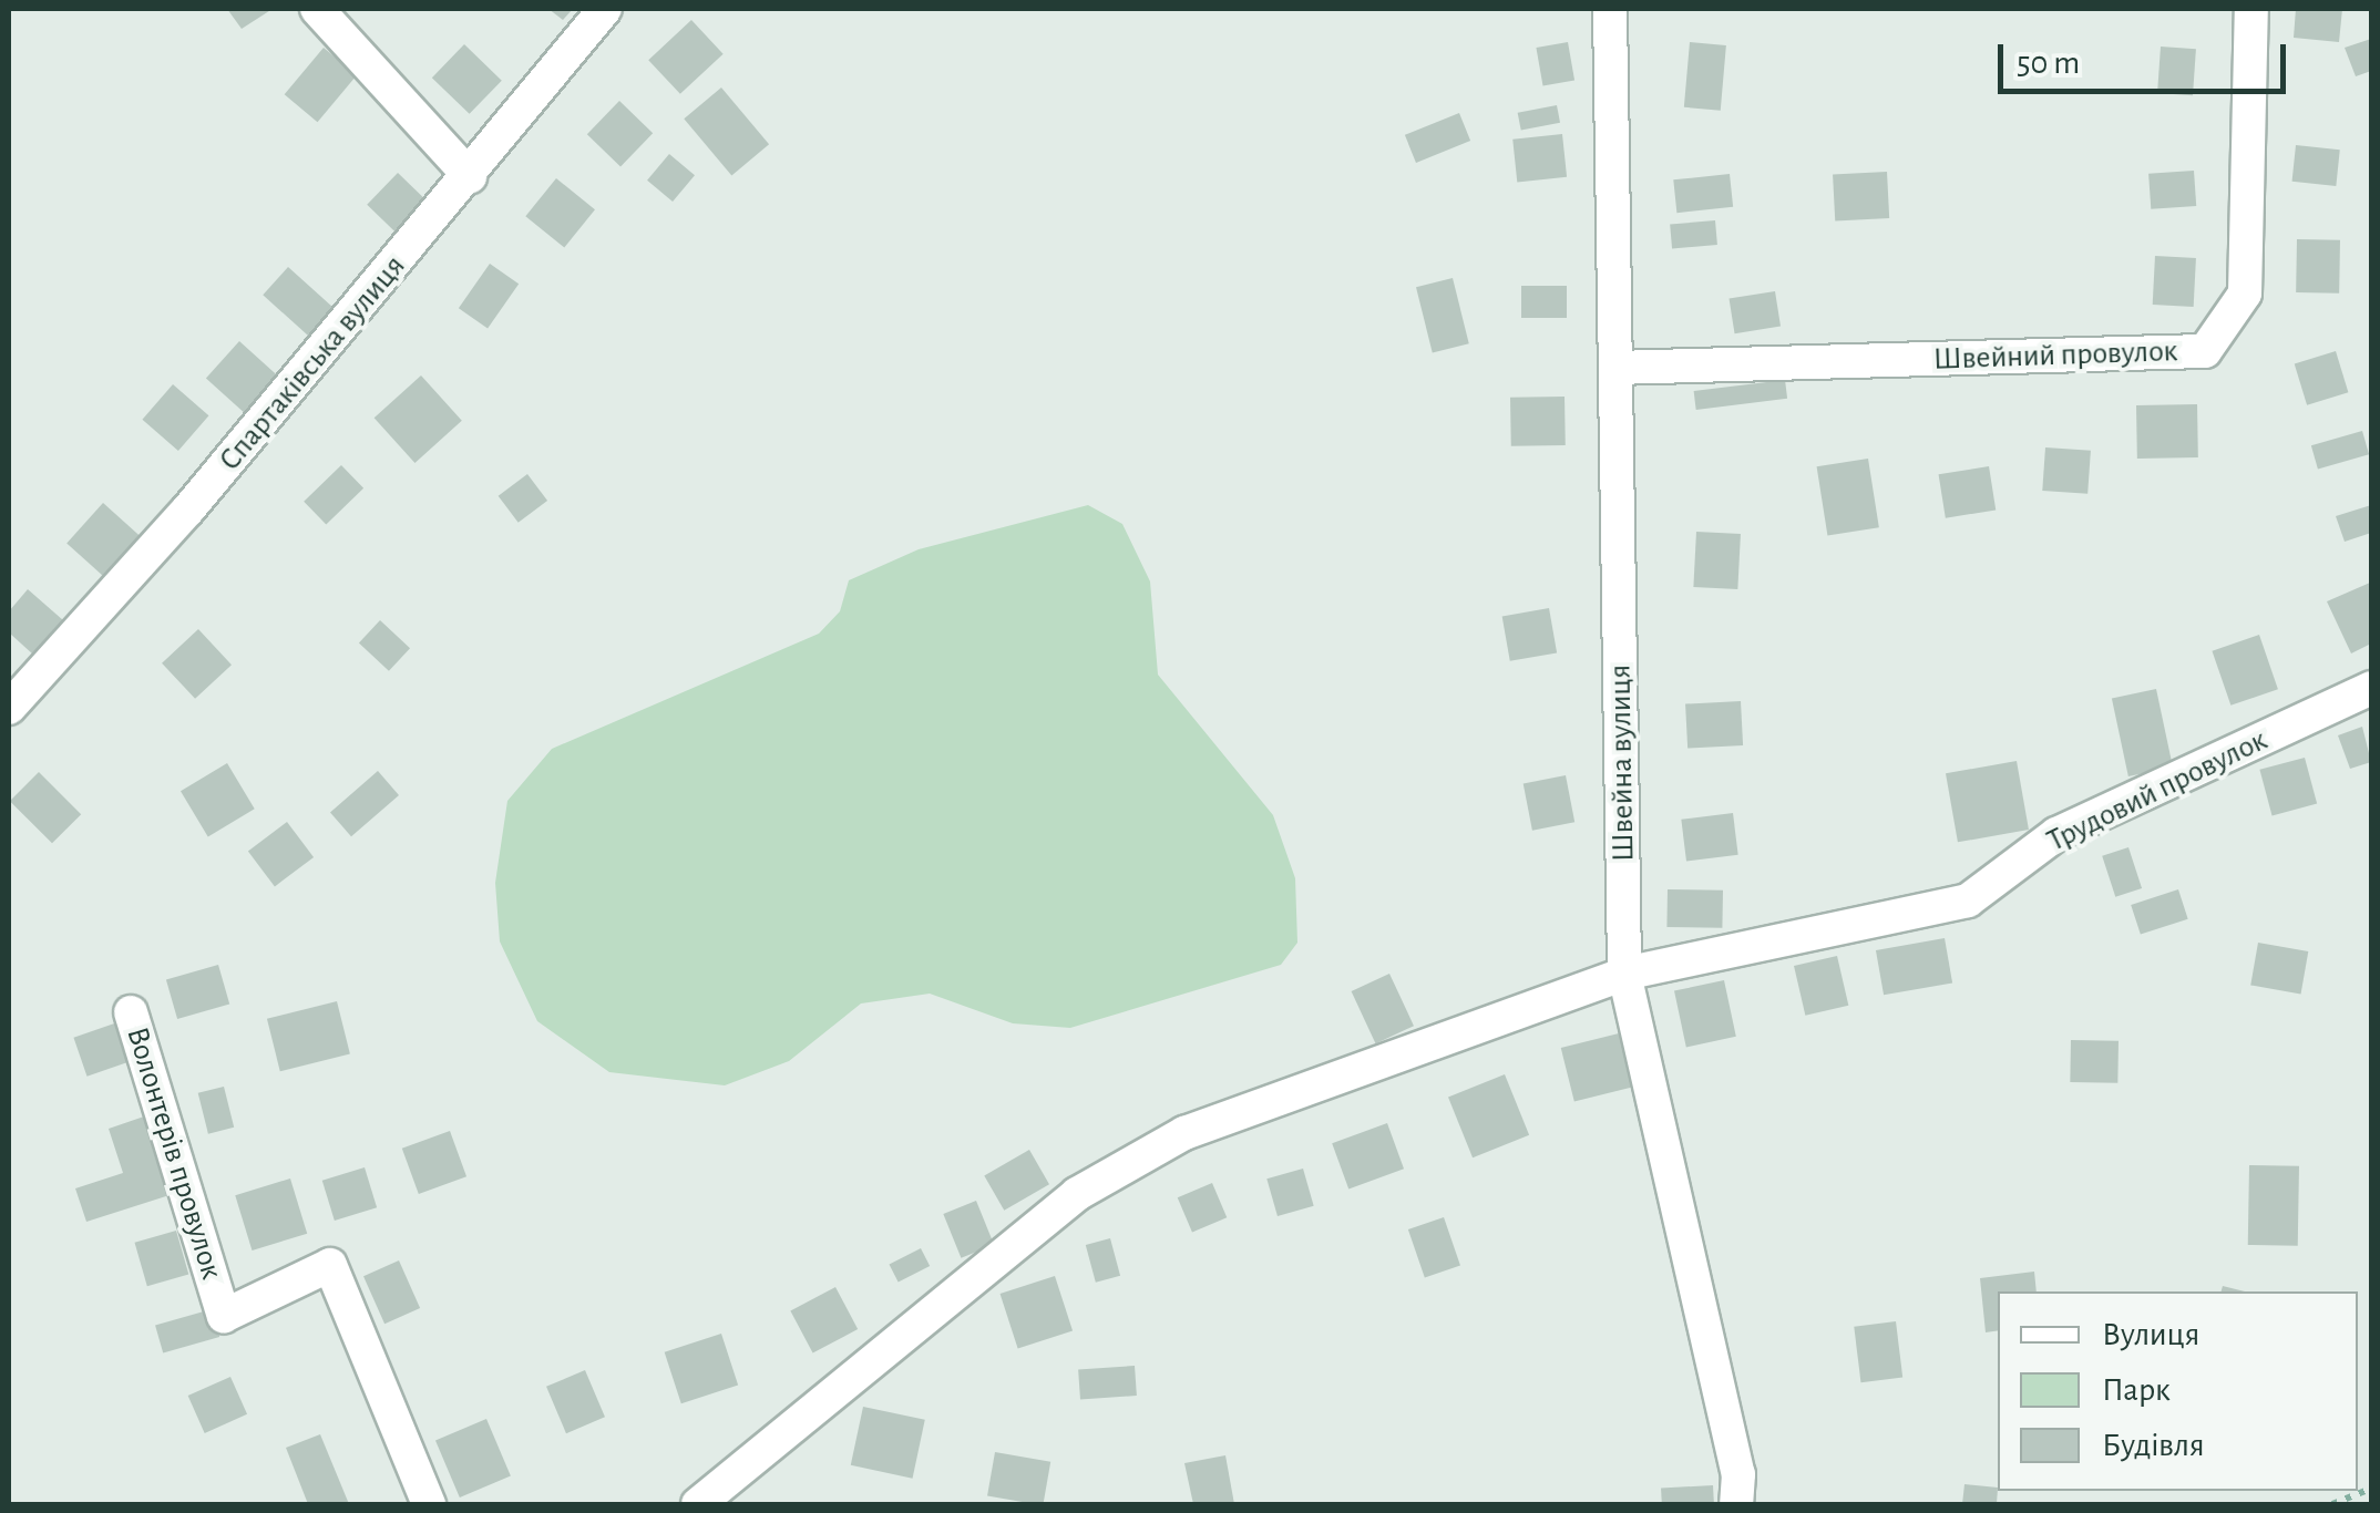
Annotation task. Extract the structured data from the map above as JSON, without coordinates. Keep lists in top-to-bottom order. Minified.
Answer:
{"streets":{"street":["Швейний провулок","Спартаківська вулиця","Швейна вулиця","Трудовий провулок","Волонтерів провулок"]},"crossings":[["Швейний провулок","Швейна вулиця"],["Швейна вулиця","Трудовий провулок"]],"legend":["Вулиця","Парк","Будівля"],"scale_bar":"50 m"}
